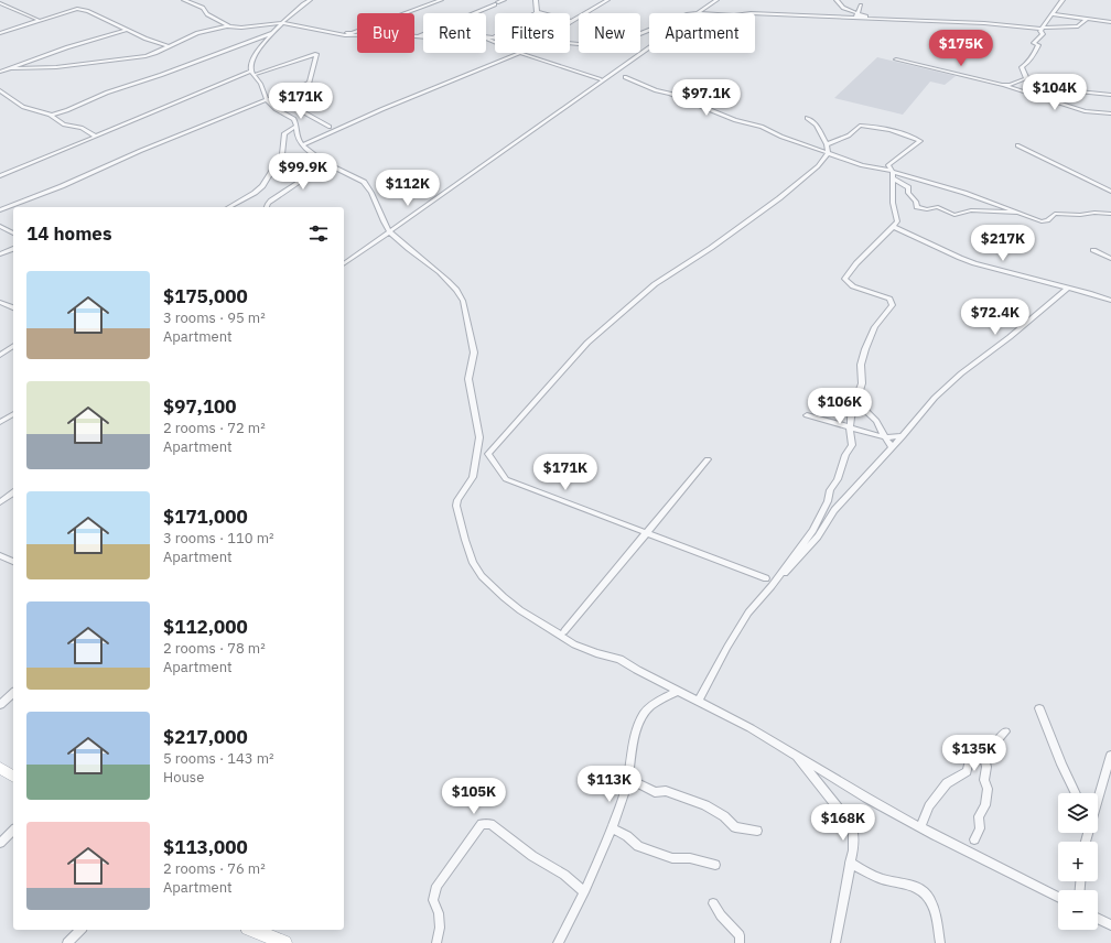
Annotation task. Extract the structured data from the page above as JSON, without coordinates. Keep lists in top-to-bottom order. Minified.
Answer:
{"page":{"chip":["Buy","Rent","Filters","New","Apartment"],"price":["$175K","$104K","$97.1K","$171K","$99.9K","$112K","$217K","$72.4K","$106K","$171K","$135K","$113K","$105K","$168K"],"heading":"14 homes","list":[{"name":"$175,000","note":"3 rooms · 95 m² · Apartment"},{"name":"$97,100","note":"2 rooms · 72 m² · Apartment"},{"name":"$171,000","note":"3 rooms · 110 m² · Apartment"},{"name":"$112,000","note":"2 rooms · 78 m² · Apartment"},{"name":"$217,000","note":"5 rooms · 143 m² · House"},{"name":"$113,000","note":"2 rooms · 76 m² · Apartment"}],"map_buttons":["+","−"]}}
